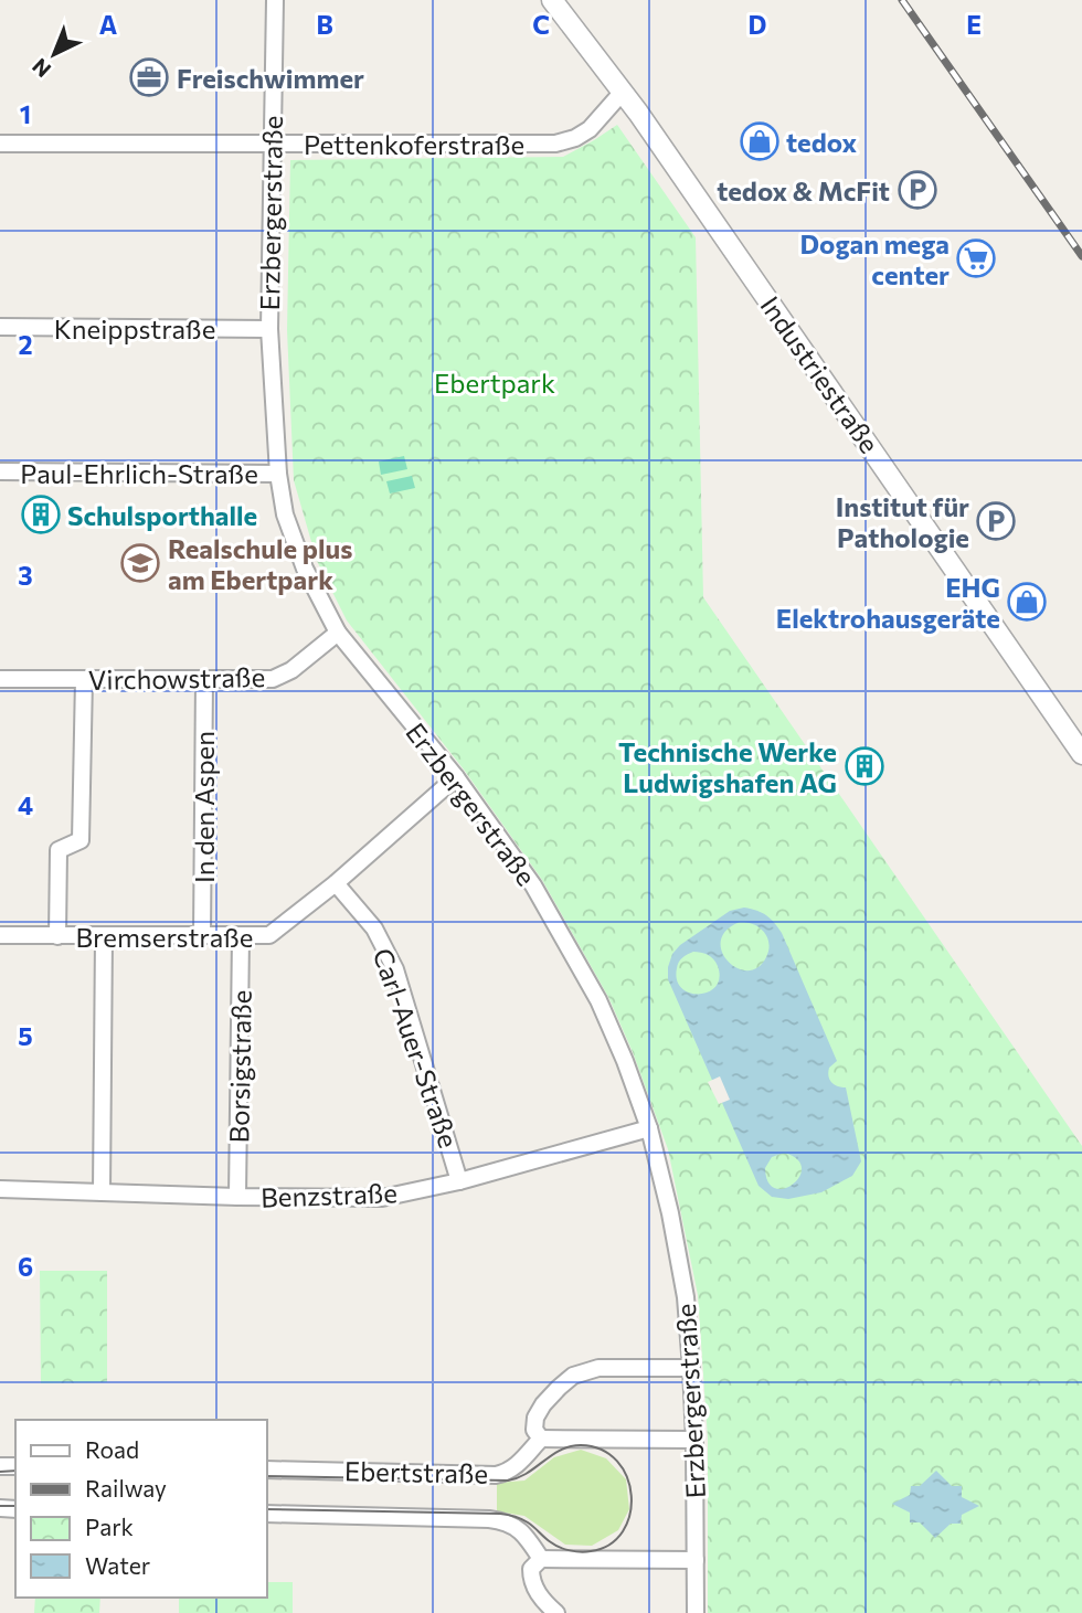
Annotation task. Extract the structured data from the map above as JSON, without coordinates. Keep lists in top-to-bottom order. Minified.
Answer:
{"streets":{"street":["Pettenkoferstraße","Erzbergerstraße","Kneippstraße","Industriestraße","Paul-Ehrlich-Straße","Virchowstraße","In den Aspen","Bremserstraße","Carl-Auer-Straße","Borsigstraße","Benzstraße","Ebertstraße"]},"crossings":[["Pettenkoferstraße","Erzbergerstraße"],["Pettenkoferstraße","Industriestraße"],["Erzbergerstraße","Kneippstraße"],["Erzbergerstraße","Paul-Ehrlich-Straße"],["Erzbergerstraße","Virchowstraße"],["Erzbergerstraße","Bremserstraße"],["Erzbergerstraße","Benzstraße"],["Virchowstraße","In den Aspen"],["In den Aspen","Bremserstraße"],["Bremserstraße","Carl-Auer-Straße"],["Bremserstraße","Borsigstraße"],["Carl-Auer-Straße","Benzstraße"],["Borsigstraße","Benzstraße"]],"parks":["Ebertpark"],"places":{"office":["Freischwimmer"],"shop":["tedox","EHG Elektrohausgeräte"],"parking":["tedox & McFit","Institut für Pathologie"],"supermarket":["Dogan mega center"],"building":["Schulsporthalle","Technische Werke Ludwigshafen AG"],"school or university":["Realschule plus am Ebertpark"]},"legend":["Road","Railway","Park","Water"],"north":"bottom left","grid":{"columns":["A","B","C","D","E"],"rows":["1","2","3","4","5","6"]}}
